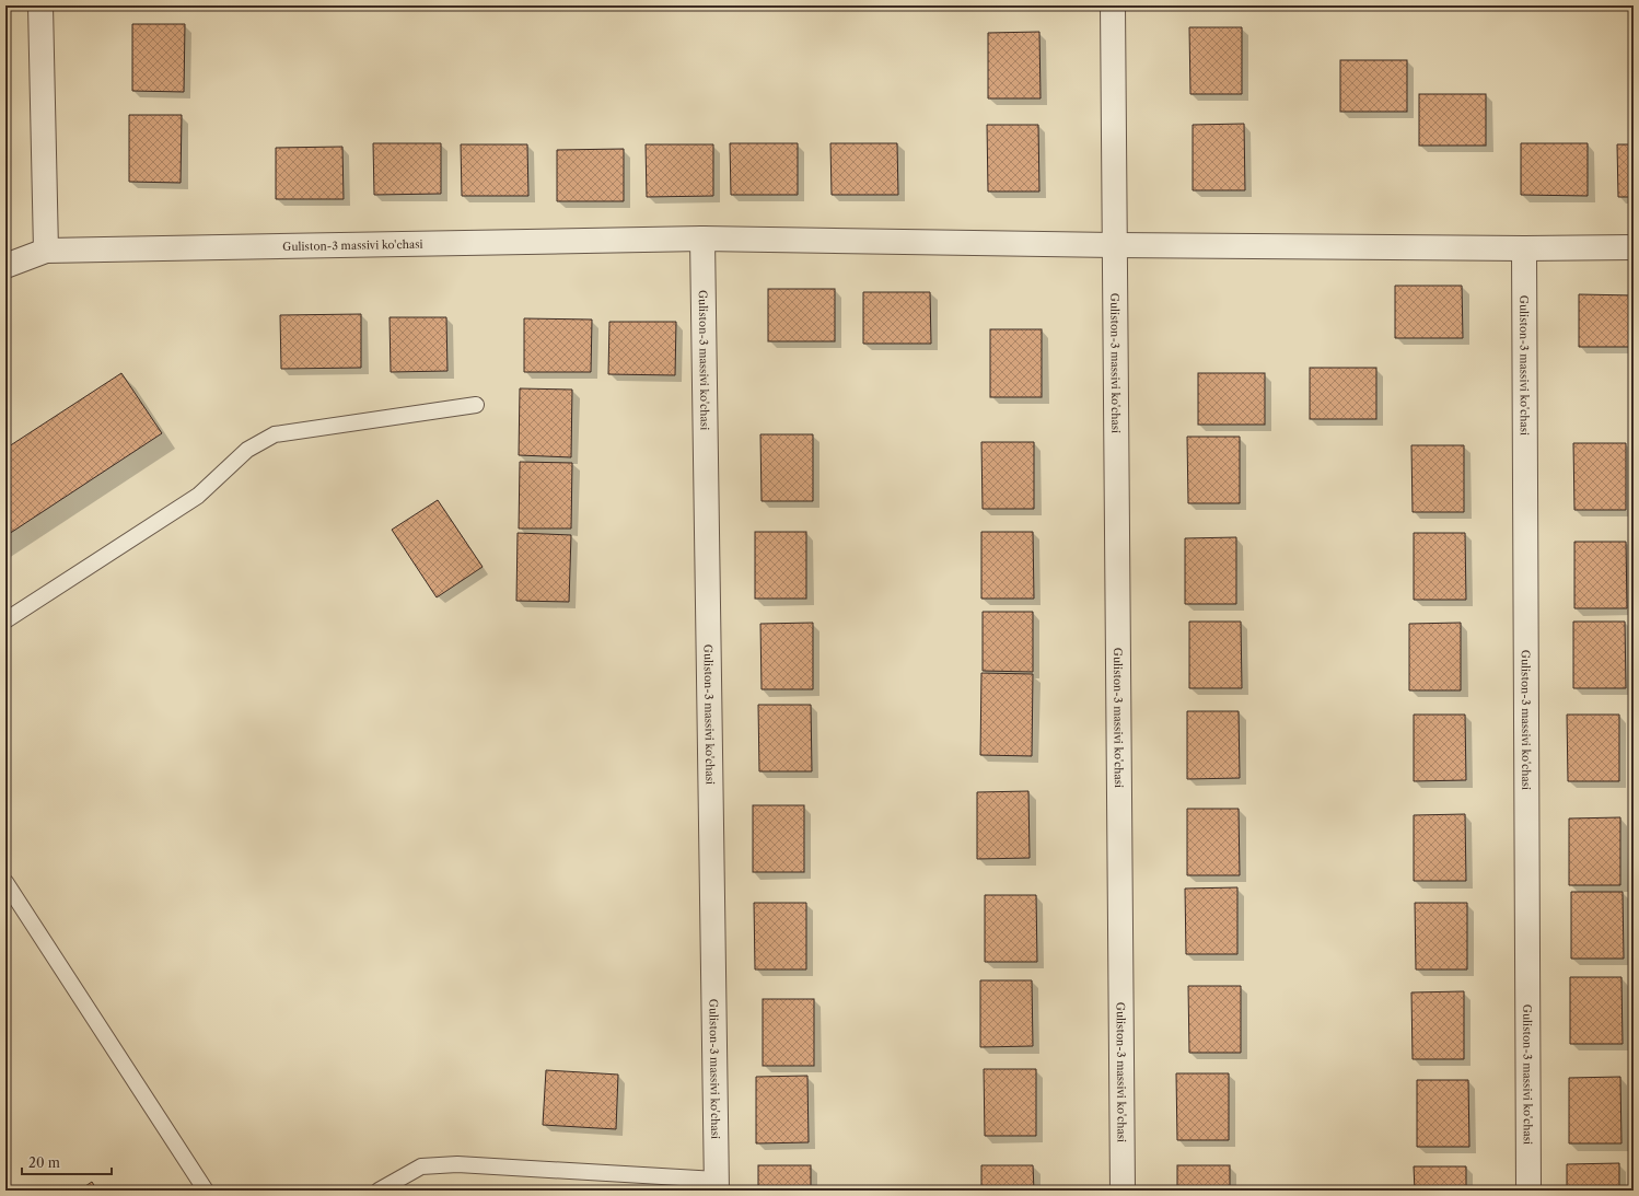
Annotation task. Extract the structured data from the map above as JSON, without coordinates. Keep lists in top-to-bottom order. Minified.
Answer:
{"streets":{"street":["Guliston-3 massivi ko'chasi"]},"scale_bar":"20 m"}
